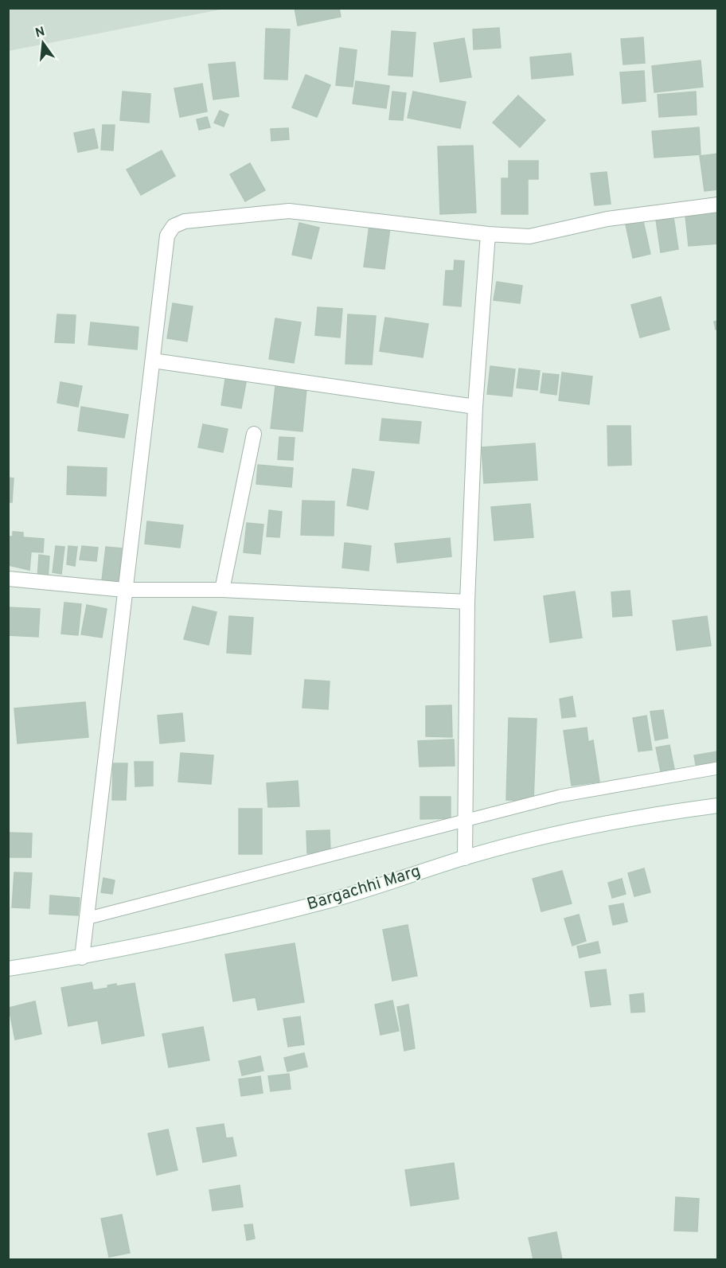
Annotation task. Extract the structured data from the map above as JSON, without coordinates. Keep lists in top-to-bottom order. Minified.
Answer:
{"streets":{"street":["Bargachhi Marg"]},"north":"top"}
